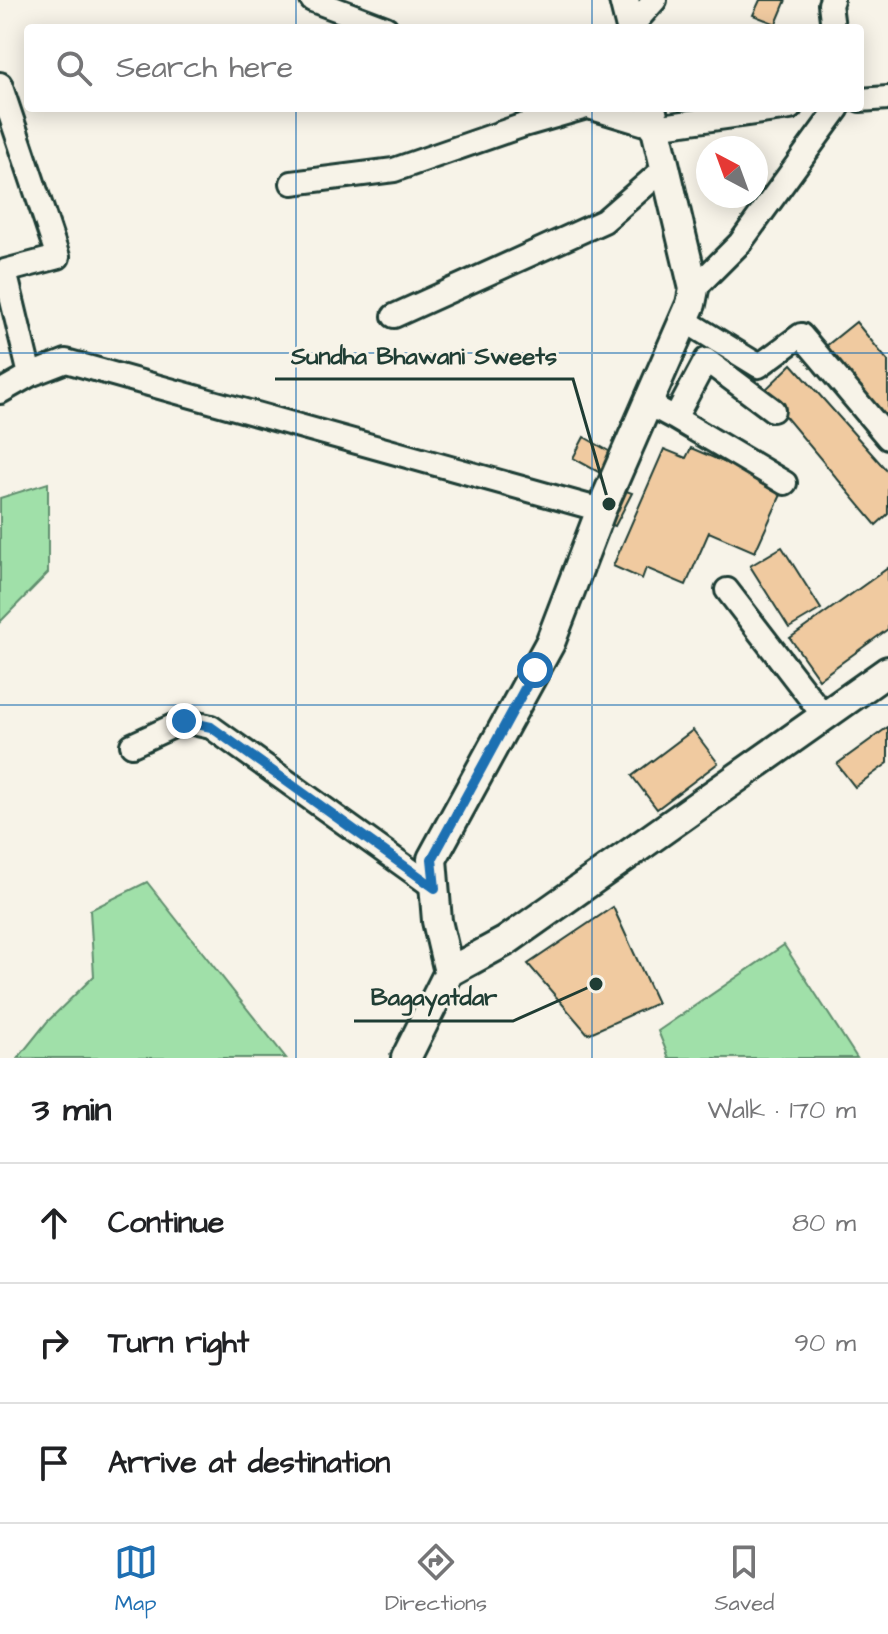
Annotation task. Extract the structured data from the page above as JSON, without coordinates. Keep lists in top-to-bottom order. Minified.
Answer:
{"places":["Sundha Bhawani Sweets","Bagayatdar"],"north":"top left","page":{"search":"Search here","heading":["3 min","Walk · 170 m"],"list":[["Continue","80 m"],["Turn right","90 m"],"Arrive at destination"],"nav":["Map","Directions","Saved"]}}
